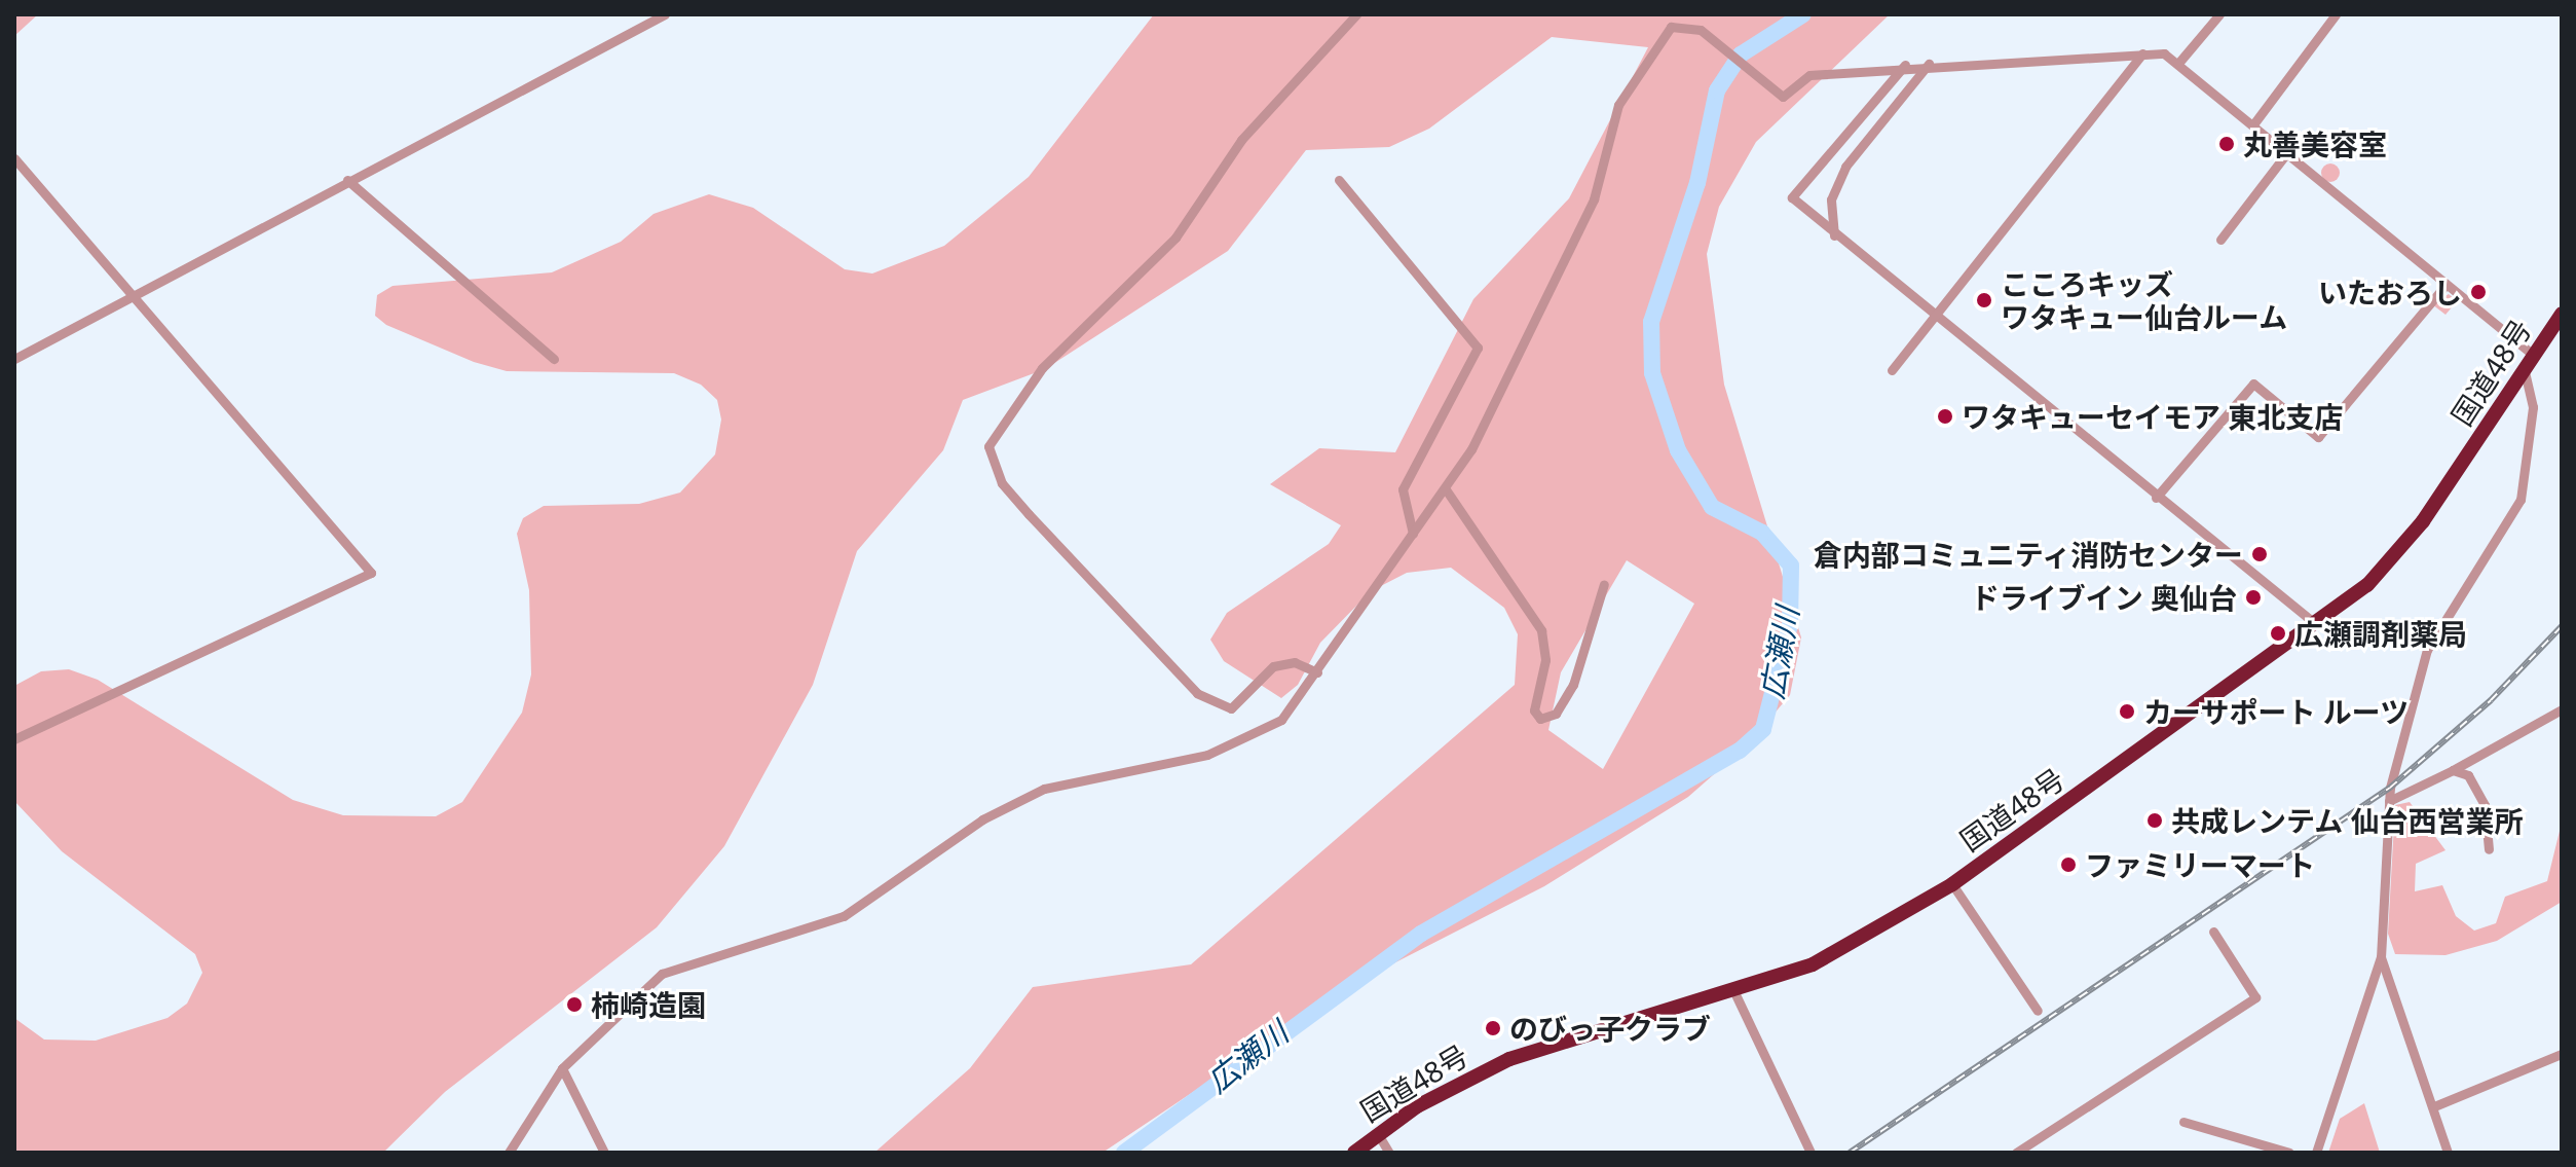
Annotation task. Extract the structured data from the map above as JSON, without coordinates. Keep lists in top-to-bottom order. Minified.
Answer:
{"streets":{"highway":["国道48号"]},"water":["広瀬川"],"places":["丸善美容室","いたおろし","こころキッズ ワタキュー仙台ルーム","ワタキューセイモア 東北支店","倉内部コミュニティ消防センター","ドライブイン 奥仙台","広瀬調剤薬局","カーサポート ルーツ","共成レンテム 仙台西営業所","ファミリーマート","柿崎造園","のびっ子クラブ"]}
